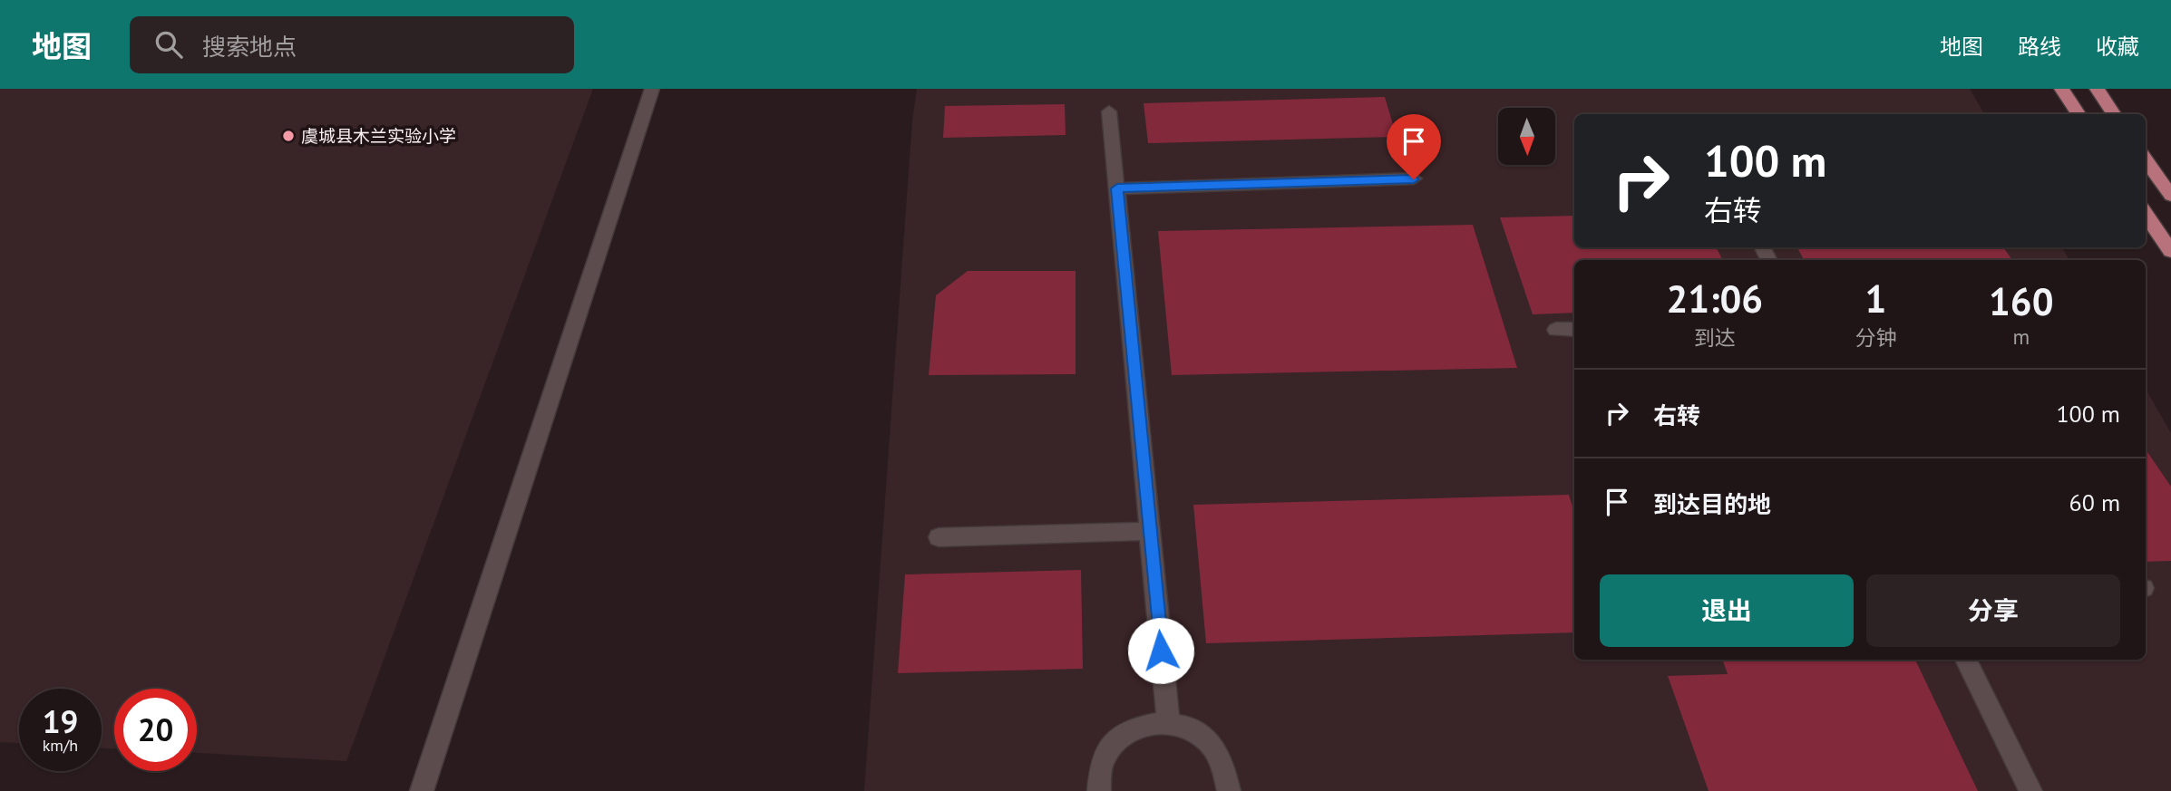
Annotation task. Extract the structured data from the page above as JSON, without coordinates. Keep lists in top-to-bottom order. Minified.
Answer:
{"places":["虞城县木兰实验小学"],"north":"bottom","page":{"header":"地图","search":"搜索地点","nav":["地图","路线","收藏"],"turn":["100 m","右转"],"eta":["21:06","到达","1","分钟","160","m"],"list":[{"name":"右转","value":"100 m"},{"name":"到达目的地","value":"60 m"}],"buttons":["退出","分享"],"speed":"19 km/h","limit":"20"}}
